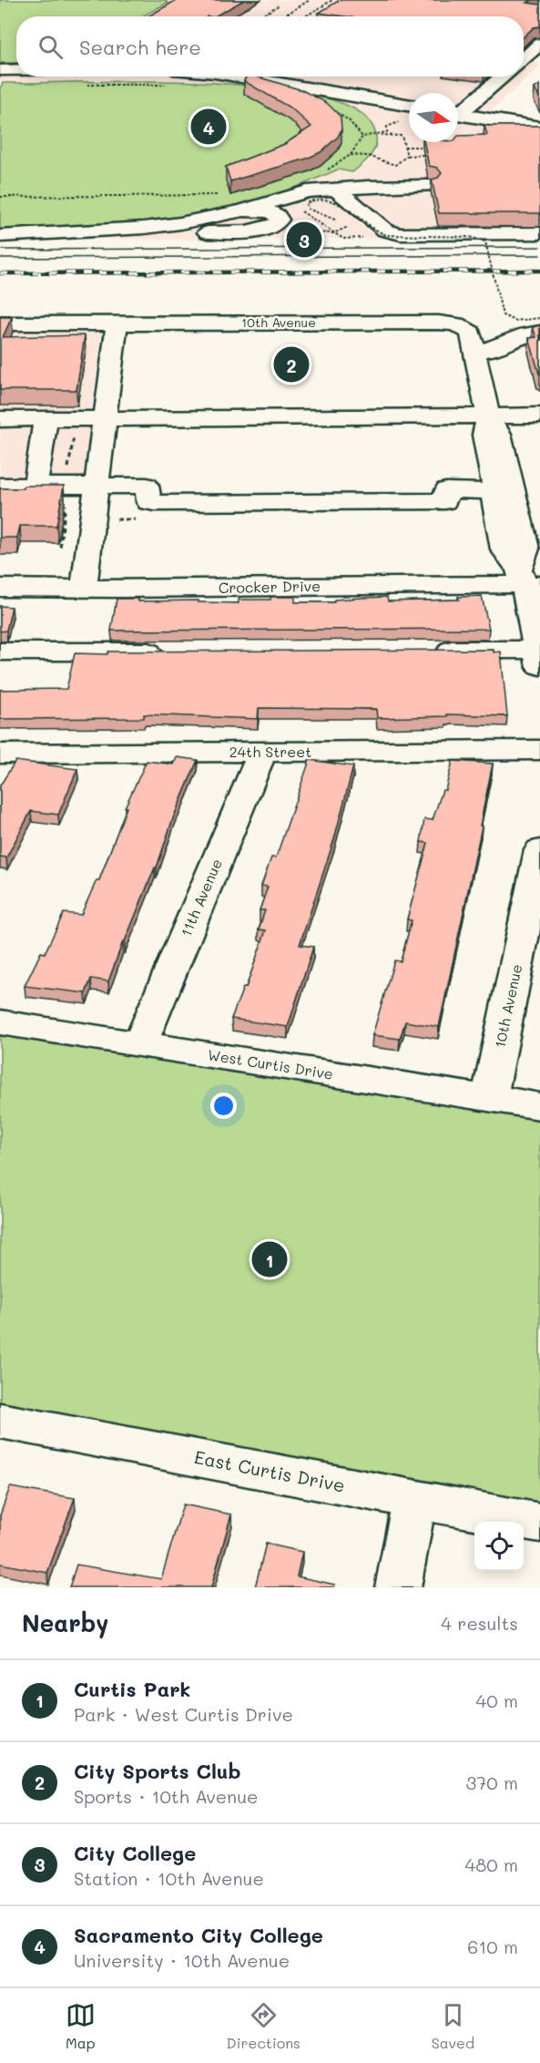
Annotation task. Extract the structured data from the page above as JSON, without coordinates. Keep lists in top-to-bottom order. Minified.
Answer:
{"streets":{"street":["10th Avenue","Crocker Drive","24th Street","11th Avenue","West Curtis Drive","East Curtis Drive"]},"crossings":[["10th Avenue","Crocker Drive"],["10th Avenue","West Curtis Drive"],["24th Street","11th Avenue"],["11th Avenue","West Curtis Drive"]],"north":"right","page":{"search":"Search here","pins":["4","3","2","1"],"heading":["Nearby","4 results"],"list":[{"mark":"1","name":"Curtis Park","note":"Park · West Curtis Drive","value":"40 m"},{"mark":"2","name":"City Sports Club","note":"Sports · 10th Avenue","value":"370 m"},{"mark":"3","name":"City College","note":"Station · 10th Avenue","value":"480 m"},{"mark":"4","name":"Sacramento City College","note":"University · 10th Avenue","value":"610 m"}],"nav":["Map","Directions","Saved"]}}
